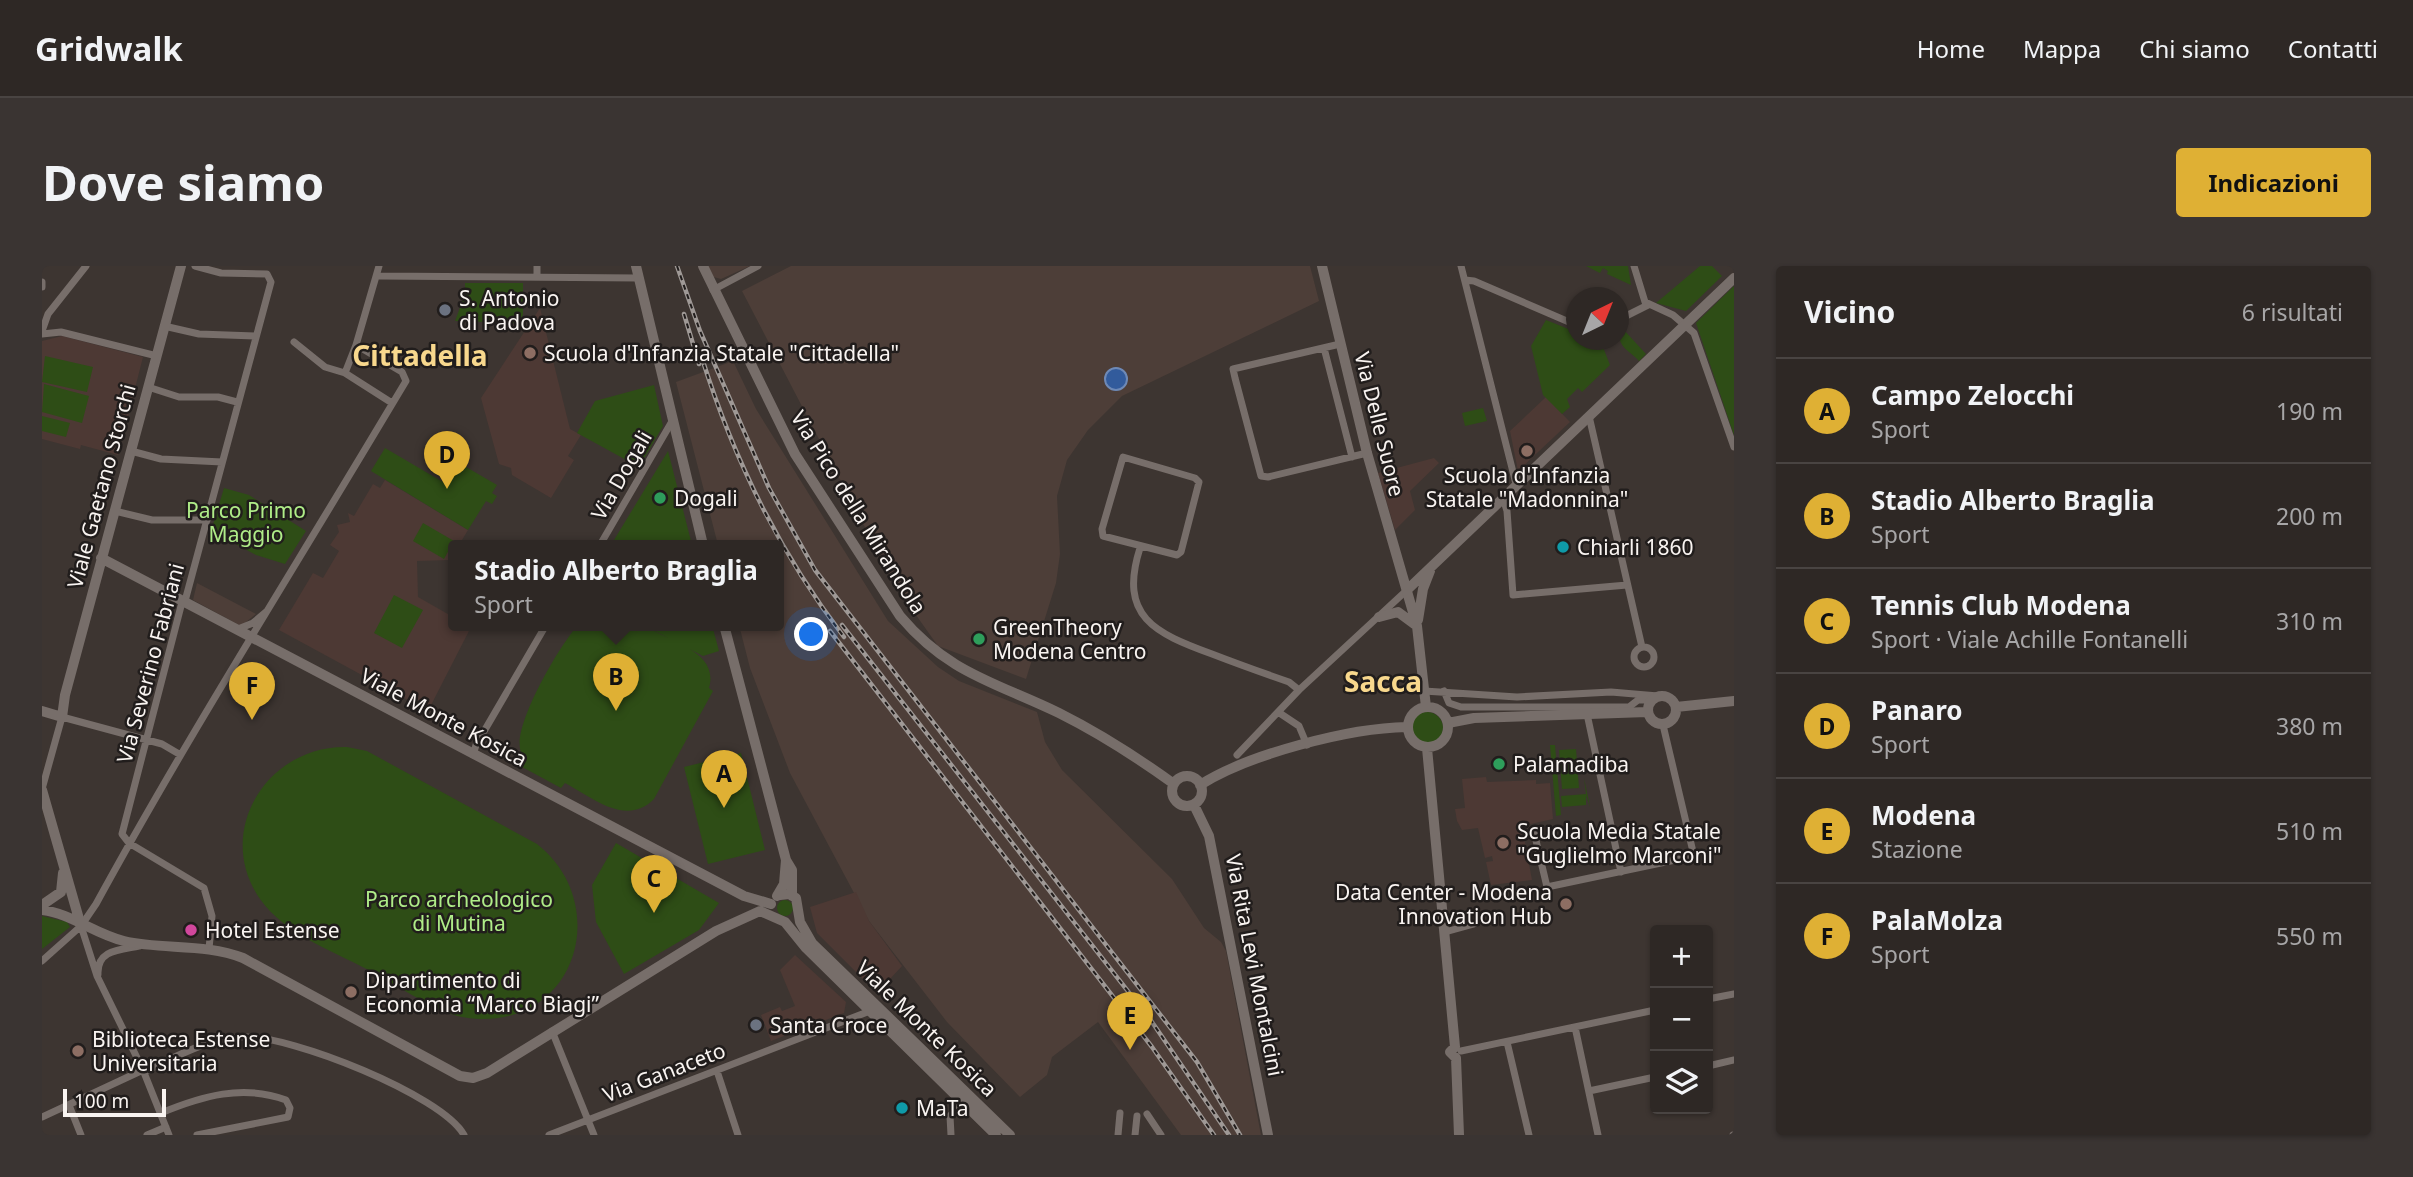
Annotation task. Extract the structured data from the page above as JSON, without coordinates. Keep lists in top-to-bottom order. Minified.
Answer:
{"streets":{"street":["Via Delle Suore","Via Dogali","Viale Gaetano Storchi","Via Pico della Mirandola","Via Severino Fabriani","Viale Monte Kosica","Via Rita Levi Montalcini","Via Ganaceto"]},"crossings":[["Viale Gaetano Storchi","Viale Monte Kosica"],["Via Pico della Mirandola","Via Rita Levi Montalcini"],["Via Severino Fabriani","Viale Monte Kosica"],["Viale Monte Kosica","Via Ganaceto"]],"districts":["Cittadella","Sacca"],"parks":["Parco Primo Maggio","Parco archeologico di Mutina"],"places":["S. Antonio di Padova","Scuola d'Infanzia Statale \"Cittadella\"","Scuola d'Infanzia Statale \"Madonnina\"","Dogali","Chiarli 1860","GreenTheory Modena Centro","Palamadiba","Scuola Media Statale \"Guglielmo Marconi\"","Data Center - Modena Innovation Hub","Hotel Estense","Dipartimento di Economia “Marco Biagi”","Santa Croce","Biblioteca Estense Universitaria","MaTa"],"scale_bar":"100 m","north":"top right","page":{"header":"Gridwalk","nav":["Home","Mappa","Chi siamo","Contatti"],"buttons":"Indicazioni","title":"Dove siamo","heading":["Vicino","6 risultati"],"list":[{"mark":"A","name":"Campo Zelocchi","note":"Sport","value":"190 m"},{"mark":"B","name":"Stadio Alberto Braglia","note":"Sport","value":"200 m"},{"mark":"C","name":"Tennis Club Modena","note":"Sport · Viale Achille Fontanelli","value":"310 m"},{"mark":"D","name":"Panaro","note":"Sport","value":"380 m"},{"mark":"E","name":"Modena","note":"Stazione","value":"510 m"},{"mark":"F","name":"PalaMolza","note":"Sport","value":"550 m"}],"pins":["D","B","F","A","C","E"],"popup":["Stadio Alberto Braglia","Sport"],"map_buttons":["+","−"],"scale":"100 m"}}
